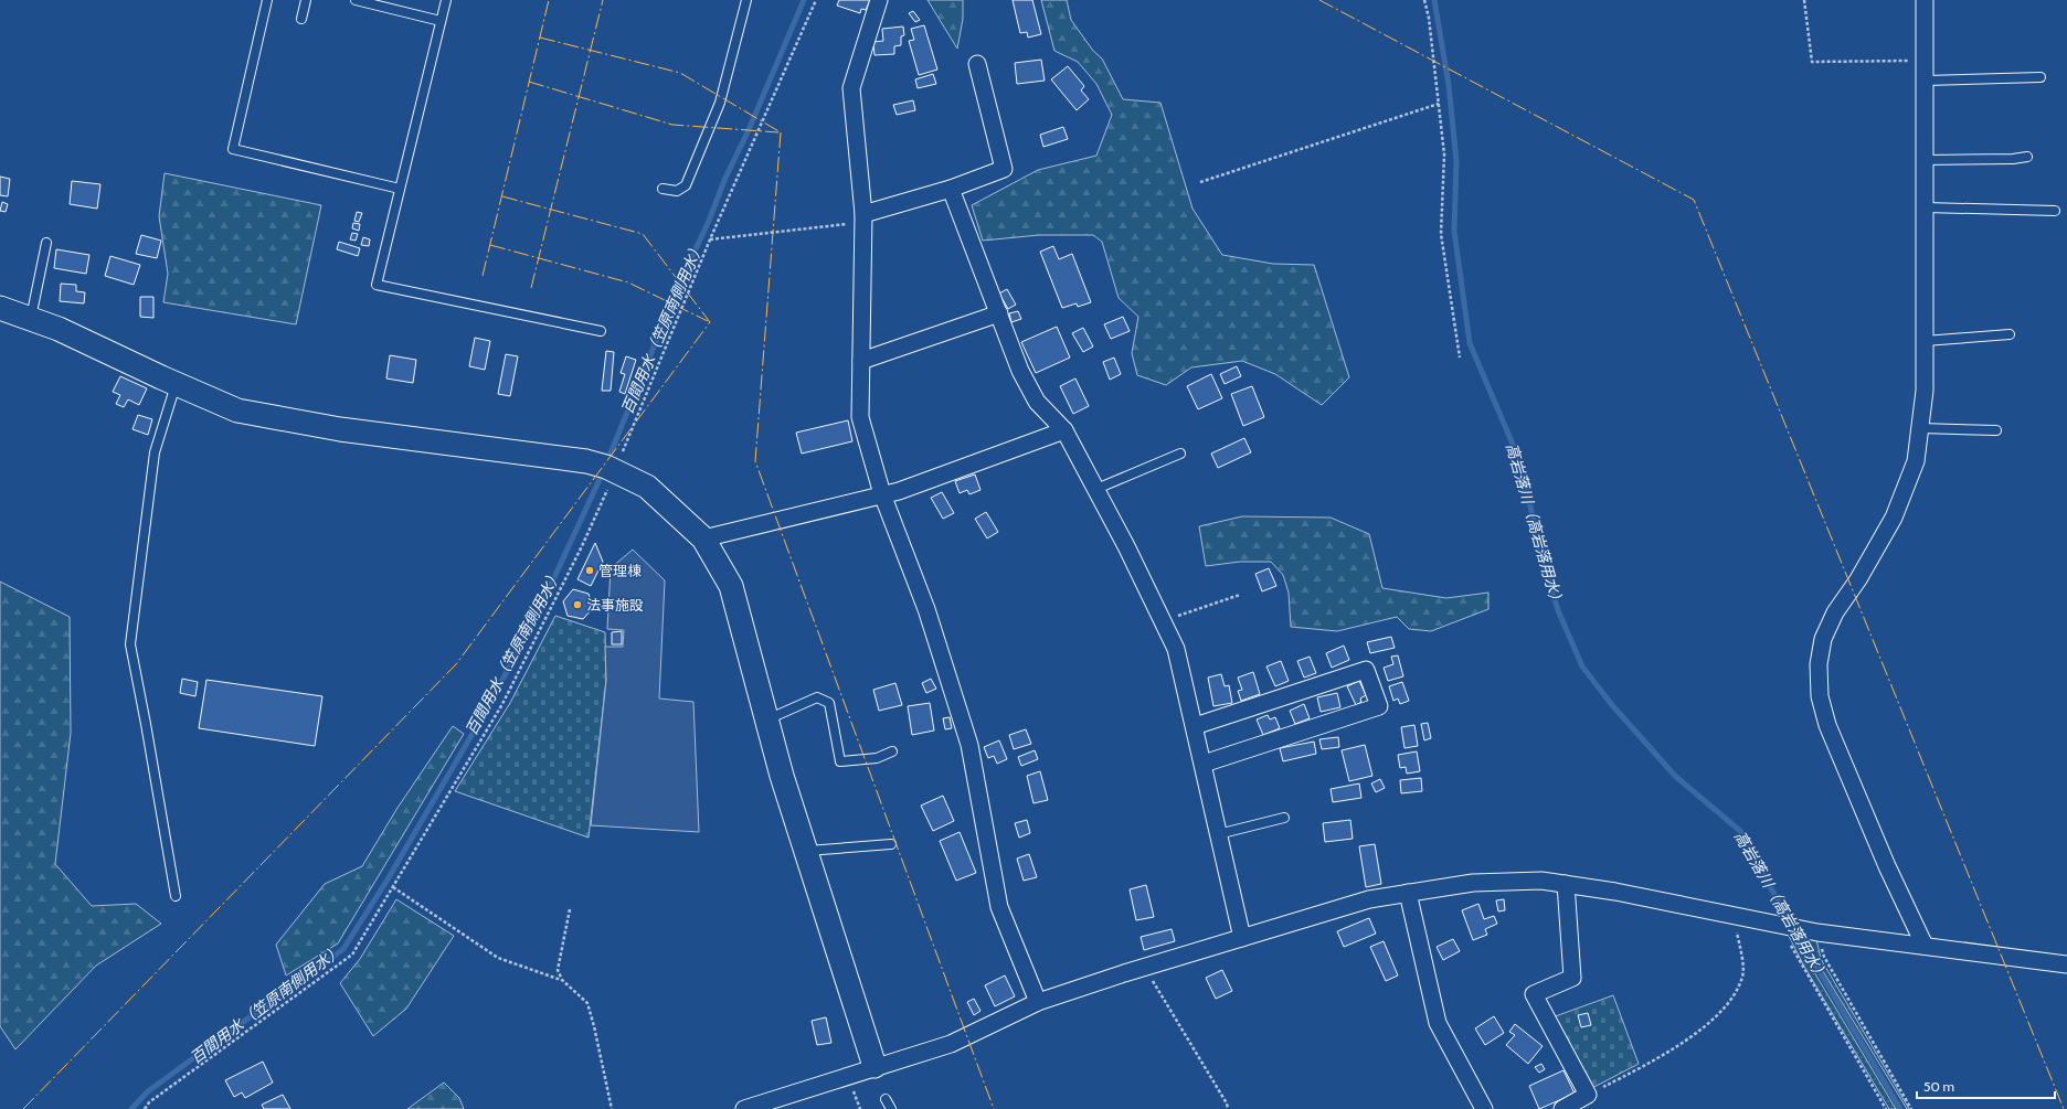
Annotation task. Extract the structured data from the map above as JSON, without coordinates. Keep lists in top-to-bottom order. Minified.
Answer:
{"water":["百間用水（笠原南側用水）","高岩落川（高岩落用水）"],"places":["管理棟","法事施設"],"scale_bar":"50 m"}
